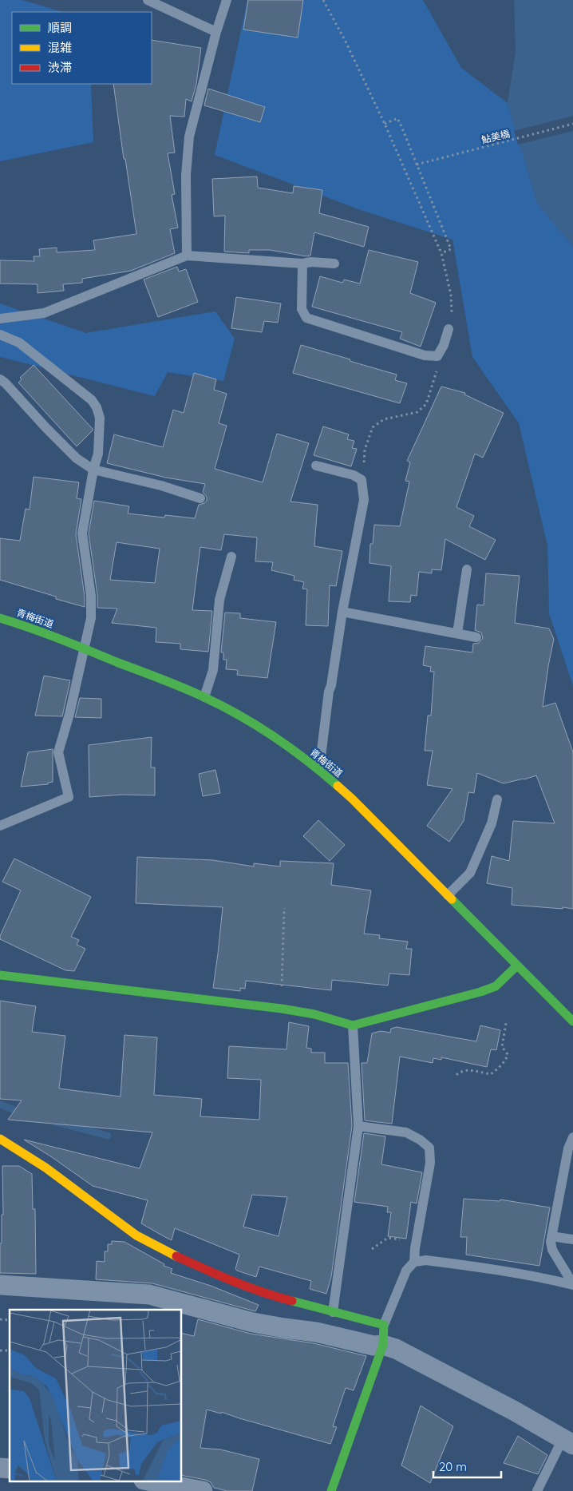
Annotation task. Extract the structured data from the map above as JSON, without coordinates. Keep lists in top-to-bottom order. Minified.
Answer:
{"streets":{"street":["青梅街道"],"path":["鮎美橋"]},"legend":["順調","混雑","渋滞"],"scale_bar":"20 m"}
